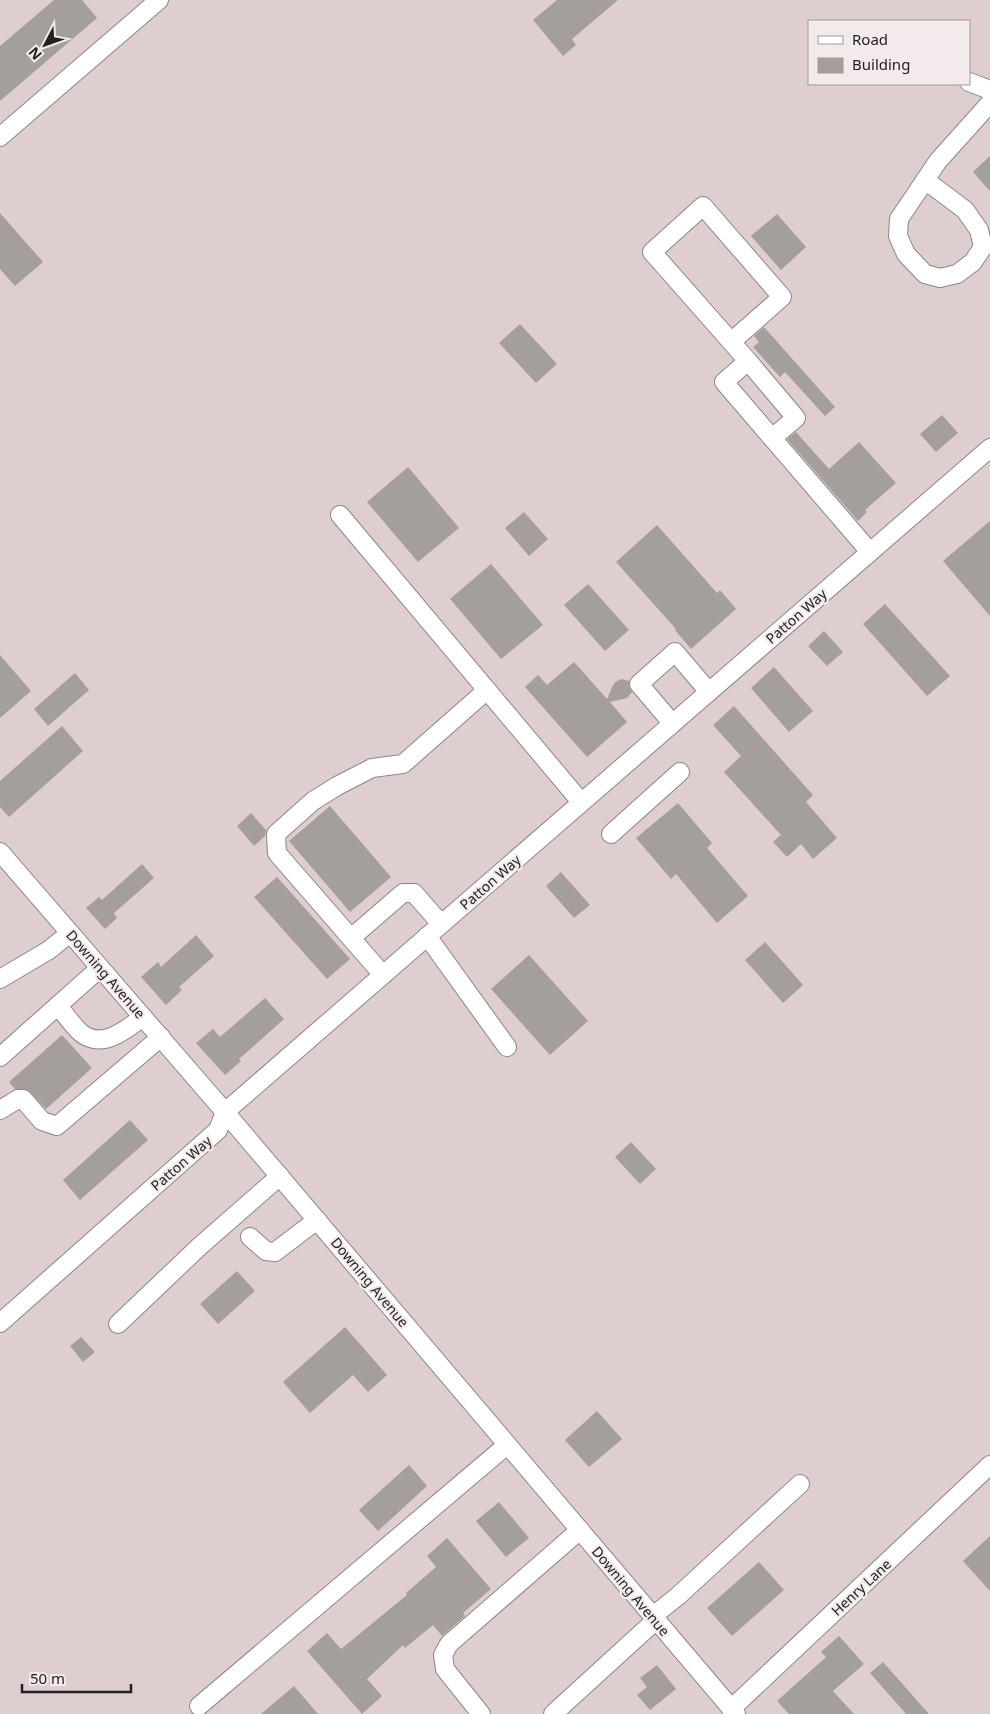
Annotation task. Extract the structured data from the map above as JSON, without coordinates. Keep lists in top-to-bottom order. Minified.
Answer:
{"streets":{"street":["Patton Way","Downing Avenue","Henry Lane"]},"crossings":[["Patton Way","Downing Avenue"],["Downing Avenue","Henry Lane"]],"legend":["Road","Building"],"scale_bar":"50 m","north":"bottom left"}
